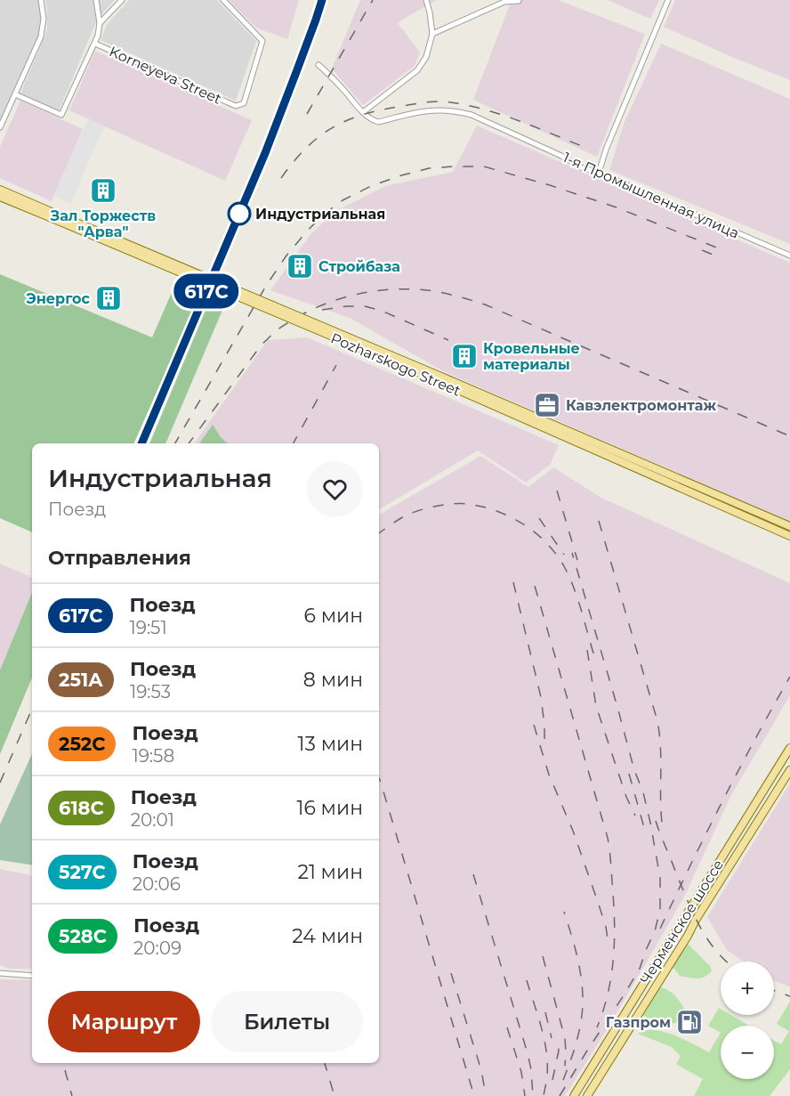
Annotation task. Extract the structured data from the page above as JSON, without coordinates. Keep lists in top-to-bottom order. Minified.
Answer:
{"streets":{"main road":["Pozharskogo Street","Черменское шоссе"],"street":["Korneyeva Street","1-я Промышленная улица"]},"places":{"building":["Зал Торжеств \"Арва\"","Стройбаза","Энергос","Кровельные материалы"],"other":["Индустриальная"],"office":["Кавэлектромонтаж"],"fuel station":["Газпром"]},"page":{"on_map":"617C","heading":[["Индустриальная","Поезд"],"Отправления"],"list":[{"mark":"617C","name":"Поезд","note":"19:51","value":"6 мин"},{"mark":"251А","name":"Поезд","note":"19:53","value":"8 мин"},{"mark":"252С","name":"Поезд","note":"19:58","value":"13 мин"},{"mark":"618С","name":"Поезд","note":"20:01","value":"16 мин"},{"mark":"527С","name":"Поезд","note":"20:06","value":"21 мин"},{"mark":"528С","name":"Поезд","note":"20:09","value":"24 мин"}],"map_buttons":["+","−"],"buttons":["Маршрут","Билеты"]}}
